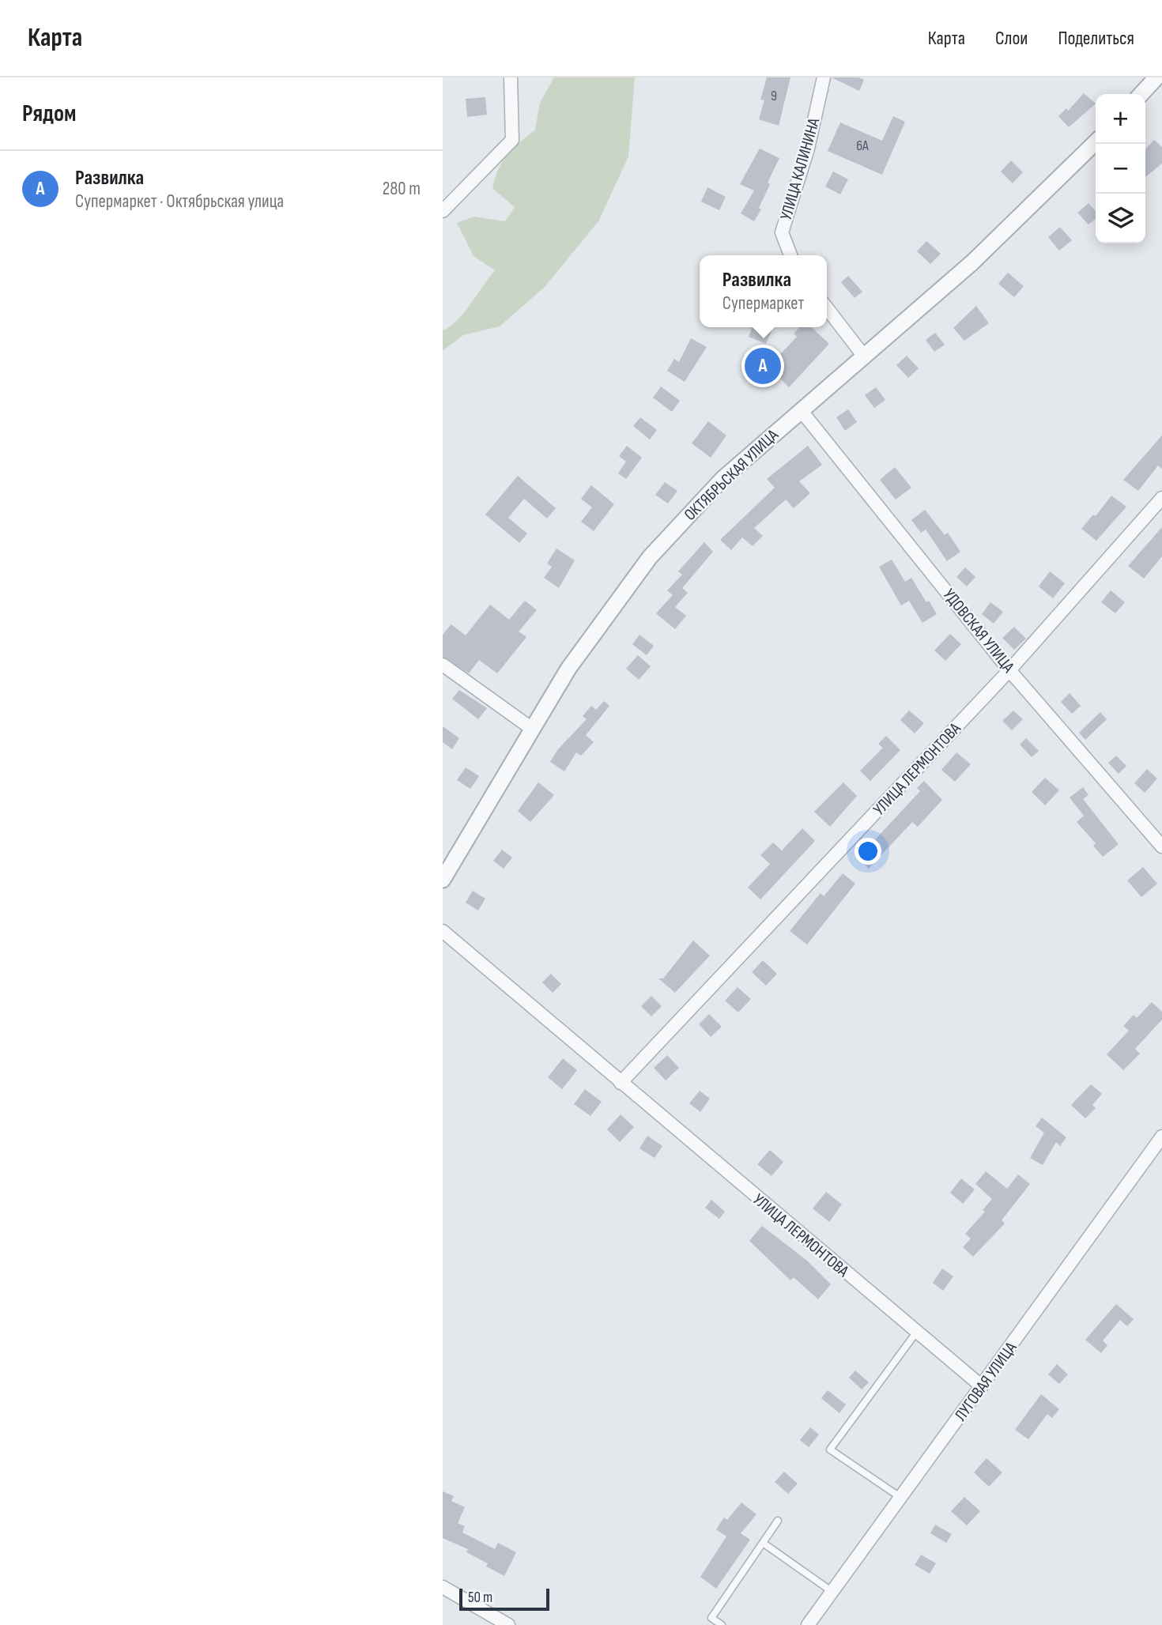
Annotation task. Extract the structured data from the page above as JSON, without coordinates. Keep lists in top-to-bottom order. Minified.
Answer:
{"streets":{"street":["УЛИЦА КАЛИНИНА","ОКТЯБРЬСКАЯ УЛИЦА","УДОВСКАЯ УЛИЦА","УЛИЦА ЛЕРМОНТОВА","ЛУГОВАЯ УЛИЦА"]},"crossings":[["ОКТЯБРЬСКАЯ УЛИЦА","УДОВСКАЯ УЛИЦА"],["УДОВСКАЯ УЛИЦА","УЛИЦА ЛЕРМОНТОВА"],["УЛИЦА ЛЕРМОНТОВА","ЛУГОВАЯ УЛИЦА"]],"house_numbers":["9","6А"],"scale_bar":"50 m","page":{"header":"Карта","nav":["Карта","Слои","Поделиться"],"heading":"Рядом","map_buttons":["+","−"],"list":[{"mark":"A","name":"Развилка","note":"Супермаркет · Октябрьская улица","value":"280 m"}],"popup":["Развилка","Супермаркет"],"pins":"A","scale":"50 m"}}
